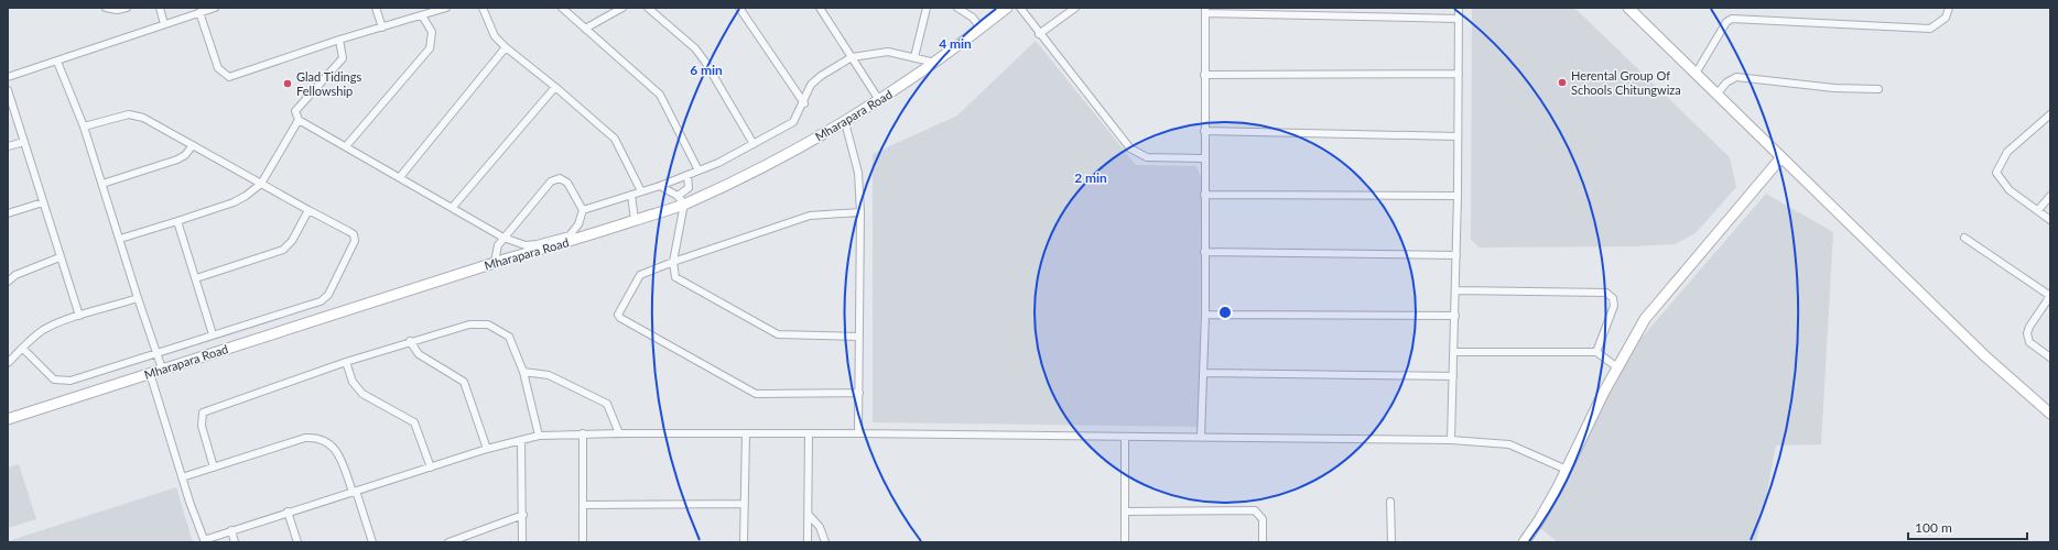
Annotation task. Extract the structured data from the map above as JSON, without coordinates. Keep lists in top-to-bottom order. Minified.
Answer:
{"streets":{"main road":["Mharapara Road"]},"places":["Herental Group Of Schools Chitungwiza","Glad Tidings Fellowship"],"scale_bar":"100 m","rings":["4 min","6 min","2 min"]}
